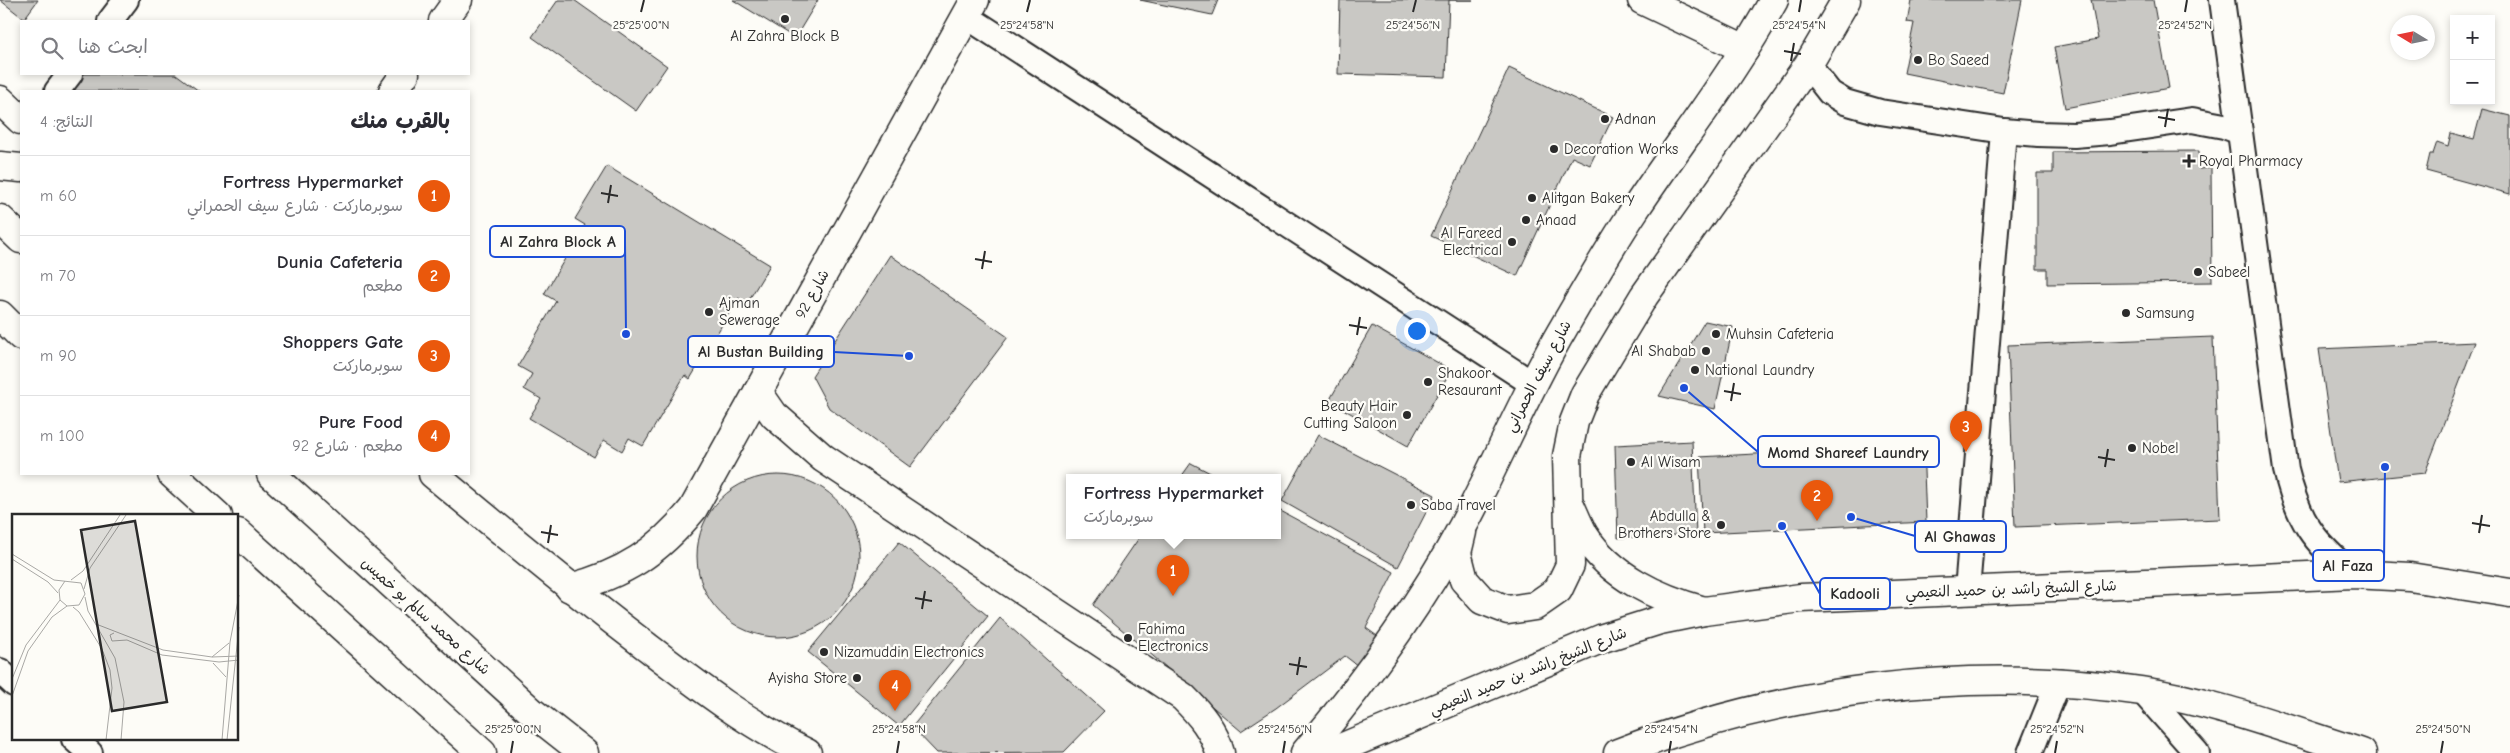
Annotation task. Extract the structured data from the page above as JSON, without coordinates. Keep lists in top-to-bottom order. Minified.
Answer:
{"streets":{"street":["شارع 92","شارع سيف الحمراني","شارع الشيخ راشد بن حميد النعيمي","شارع محمد سالم بو خميس"]},"places":{"other":["Al Zahra Block B","Bo Saeed","Adnan","Decoration Works","Alitgan Bakery","Anaad","Al Fareed Electrical","Sabeel","Ajman Sewerage","Samsung","Al Zahra Block A","Muhsin Cafeteria","Al Shabab","Al Bustan Building","National Laundry","Shakoor Resaurant","Momd Shareef Laundry","Beauty Hair Cutting Saloon","Nobel","Al Wisam","Al Faza","Saba Travel","Al Ghawas","Abdulla & Brothers Store","Kadooli","Fahima Electronics","Nizamuddin Electronics","Ayisha Store"],"health":["Royal Pharmacy"]},"north":"left","page":{"map_buttons":["+","−"],"search":"ابحث هنا","heading":["بالقرب منك","النتائج: 4"],"list":[{"mark":"1","name":"Fortress Hypermarket","note":"سوبرماركت · شارع سيف الحمراني","value":"60 m"},{"mark":"2","name":"Dunia Cafeteria","note":"مطعم","value":"70 m"},{"mark":"3","name":"Shoppers Gate","note":"سوبرماركت","value":"90 m"},{"mark":"4","name":"Pure Food","note":"مطعم · شارع 92","value":"100 m"}],"pins":["3","2","1","4"],"popup":["Fortress Hypermarket","سوبرماركت"]},"coordinates":["25°25'00\"N","25°24'58\"N","25°24'56\"N","25°24'54\"N","25°24'52\"N","25°24'50\"N"]}
